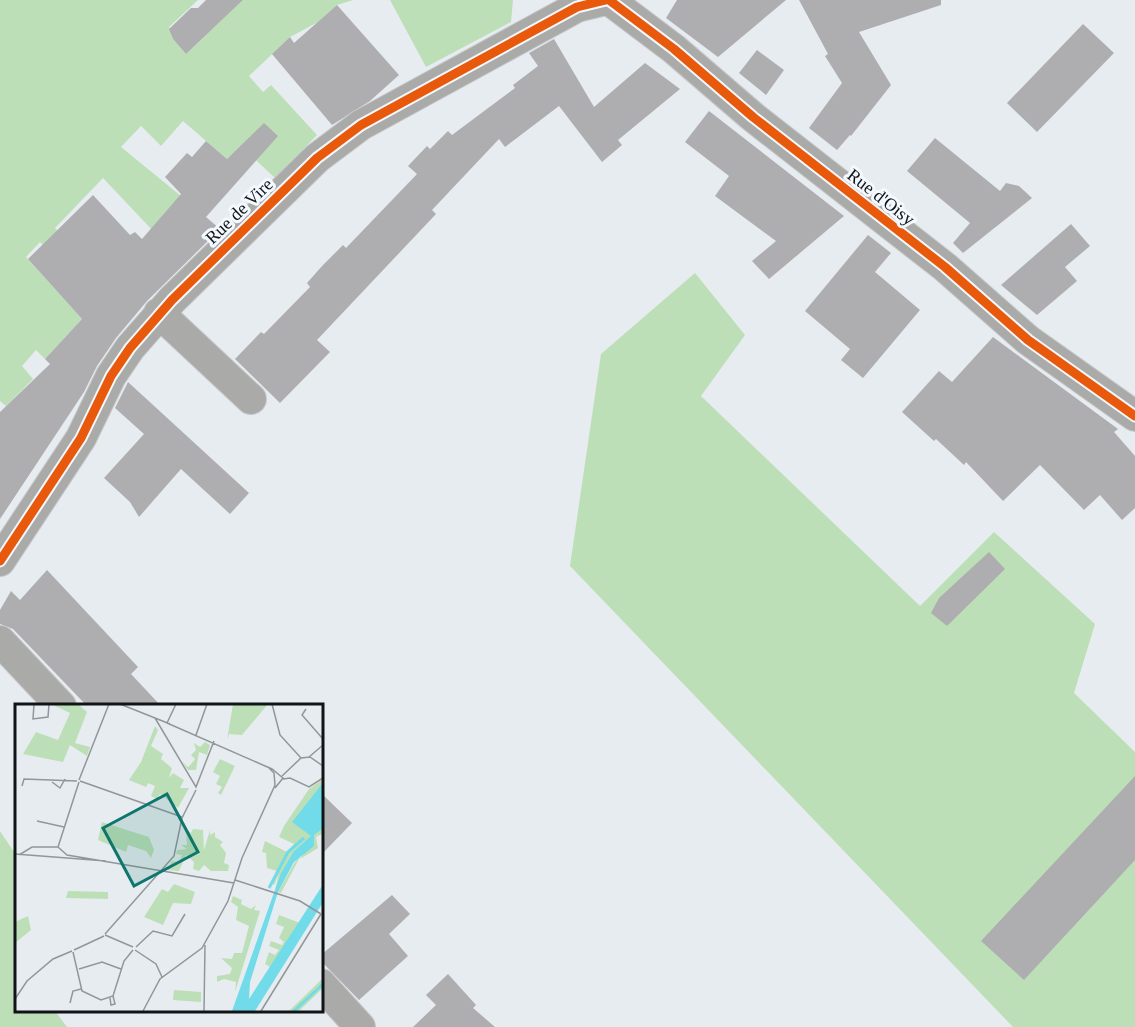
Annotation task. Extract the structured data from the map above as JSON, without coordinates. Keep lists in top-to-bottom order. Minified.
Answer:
{"streets":{"street":["Rue d'Oisy","Rue de Vire"]},"crossings":[["Rue d'Oisy","Rue de Vire"]]}
